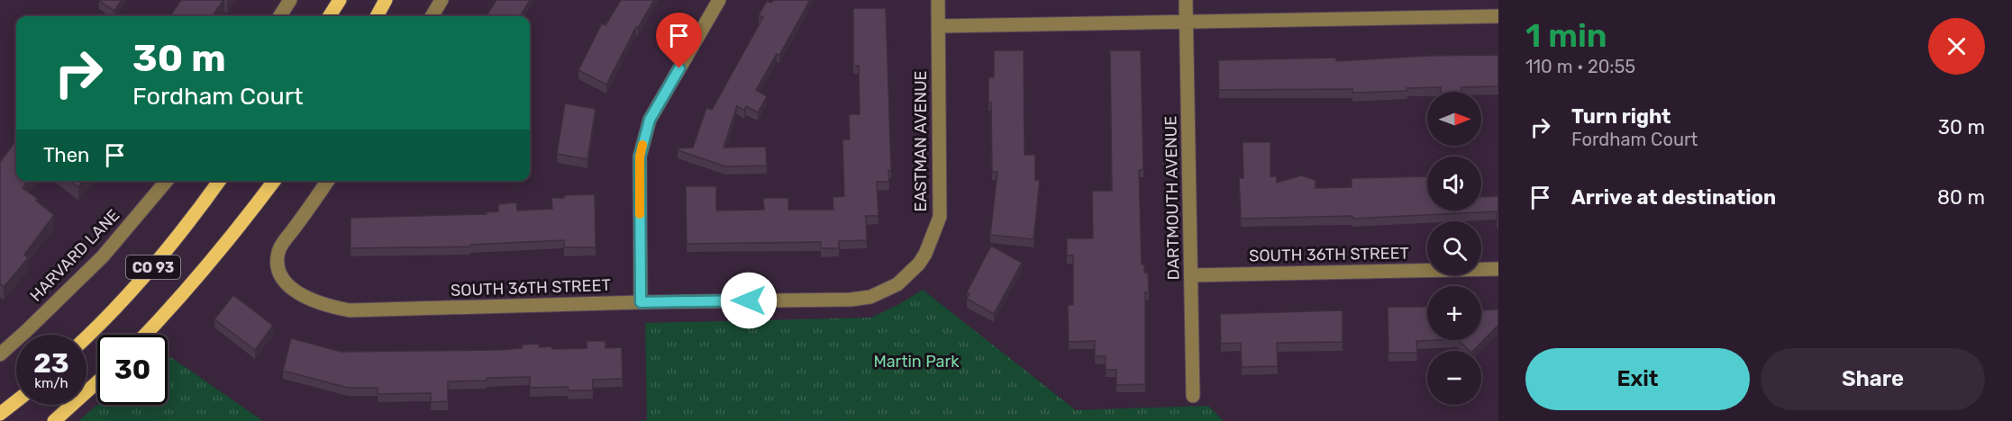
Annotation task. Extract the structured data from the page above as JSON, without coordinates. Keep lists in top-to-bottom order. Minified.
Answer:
{"streets":{"main road":["CO 93"],"street":["EASTMAN AVENUE","DARTMOUTH AVENUE","SOUTH 36TH STREET","HARVARD LANE"]},"crossings":[["EASTMAN AVENUE","SOUTH 36TH STREET"],["DARTMOUTH AVENUE","SOUTH 36TH STREET"]],"parks":["Martin Park"],"north":"right","page":{"heading":["1 min","110 m · 20:55"],"turn":["30 m","Fordham Court"],"map_buttons":["+","−"],"list":[{"name":"Turn right","note":"Fordham Court","value":"30 m"},{"name":"Arrive at destination","value":"80 m"}],"then":"Then","speed":"23 km/h","limit":"30","buttons":["Exit","Share"]}}
